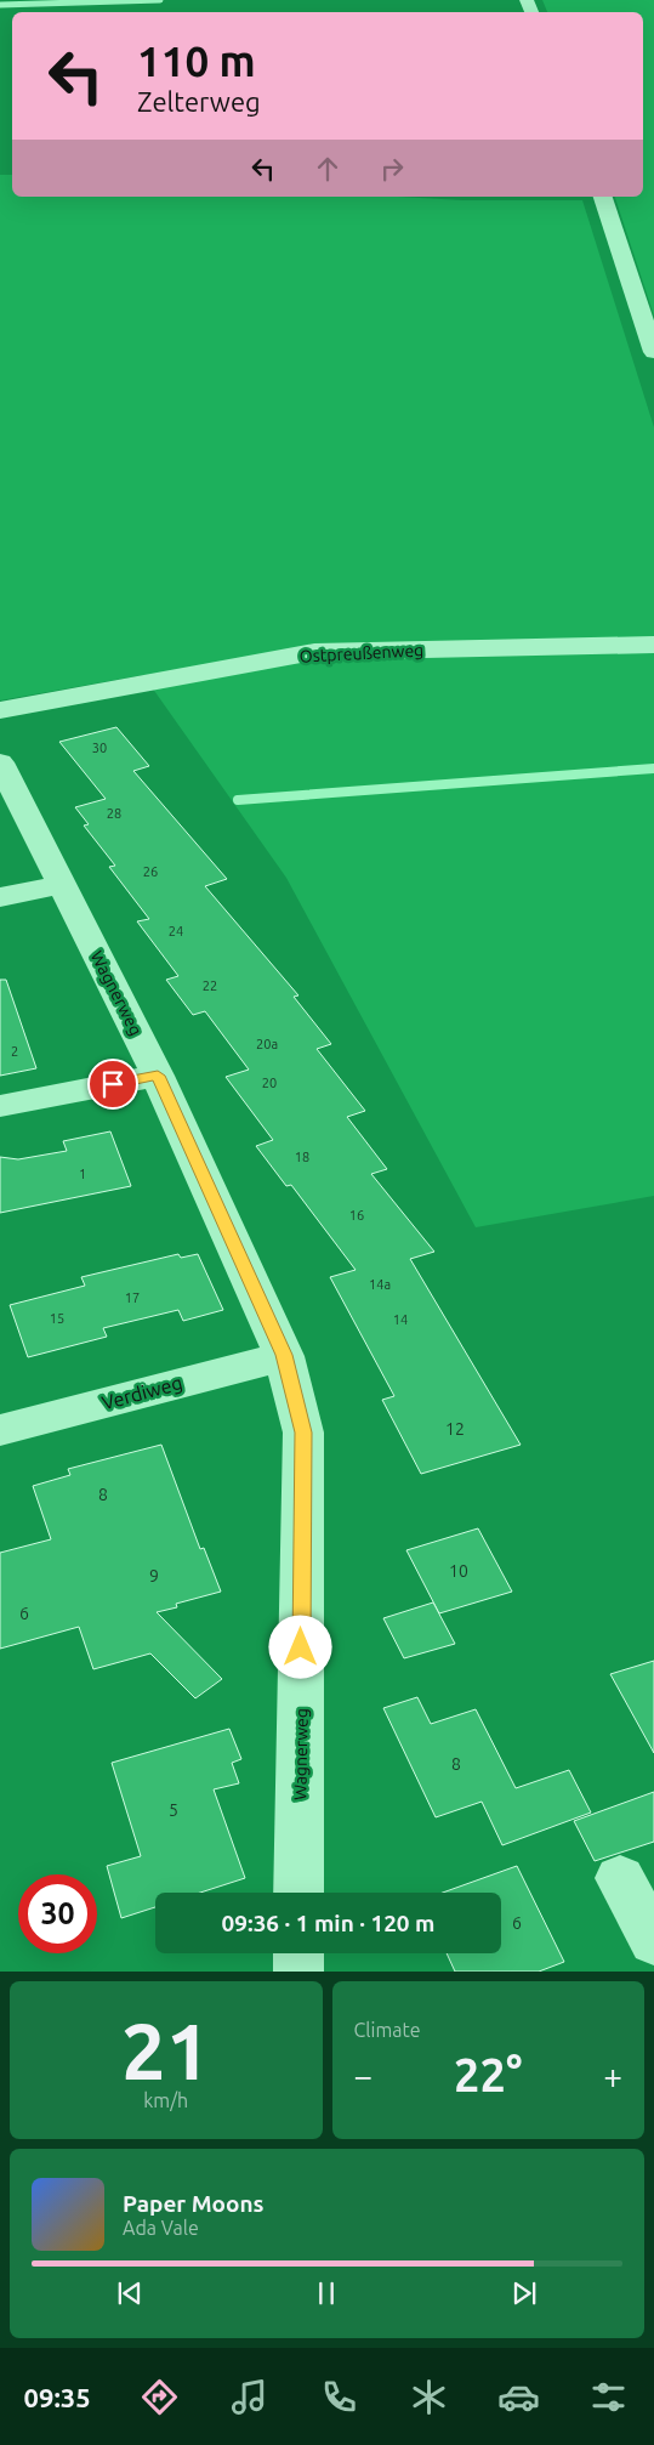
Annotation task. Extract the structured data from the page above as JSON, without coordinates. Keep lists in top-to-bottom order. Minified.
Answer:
{"streets":{"street":["Ostpreußenweg","Wagnerweg","Verdiweg"]},"crossings":[["Wagnerweg","Verdiweg"]],"house_numbers":["30","28","26","24","22","20a","2","20","18","1","16","14a","17","15","14","12","8","10","9","6","8","5","6"],"page":{"turn":["110 m","Zelterweg"],"limit":"30","trip":"09:36 · 1 min · 120 m","tile":[["21","km/h"],"Climate"],"heat":["−","22°","+"],"song":["Paper Moons","Ada Vale"],"tabs":"09:35"}}
